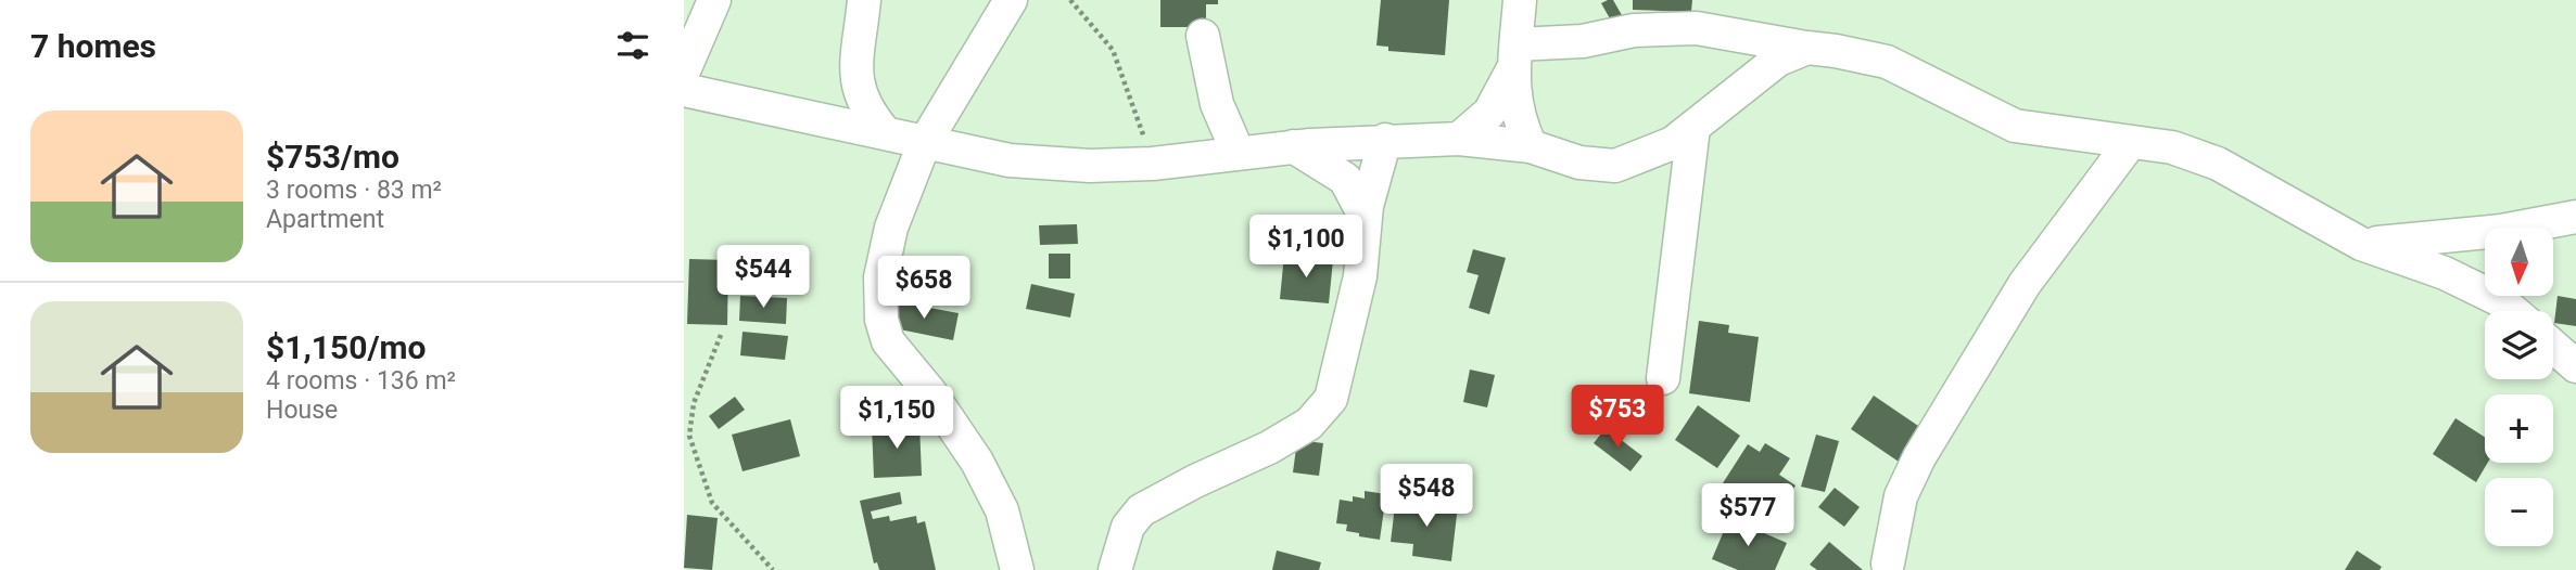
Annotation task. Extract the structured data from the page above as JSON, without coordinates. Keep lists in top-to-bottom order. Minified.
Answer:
{"north":"bottom","page":{"heading":"7 homes","list":[{"name":"$753/mo","note":"3 rooms · 83 m² · Apartment"},{"name":"$1,150/mo","note":"4 rooms · 136 m² · House"}],"price":["$1,100","$544","$658","$753","$1,150","$548","$577"],"map_buttons":["+","−"]}}
